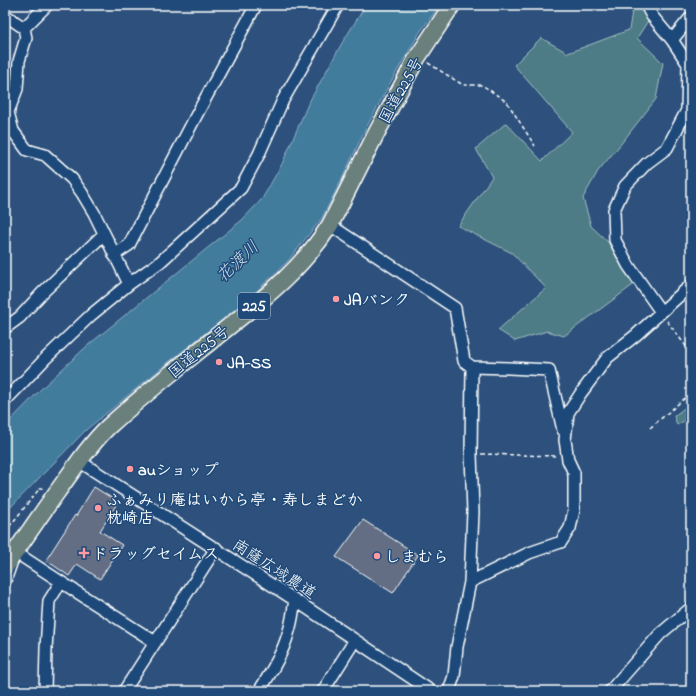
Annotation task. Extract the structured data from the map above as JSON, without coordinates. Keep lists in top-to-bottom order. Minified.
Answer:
{"streets":{"highway":["国道225号","225"],"street":["南薩広域農道"]},"crossings":[["国道225号","南薩広域農道"]],"water":["花渡川"],"places":{"other":["JAバンク","JA-SS","auショップ","ふぁみり庵はいから亭・寿しまどか 枕崎店","しまむら"],"health":["ドラッグセイムス"]}}
